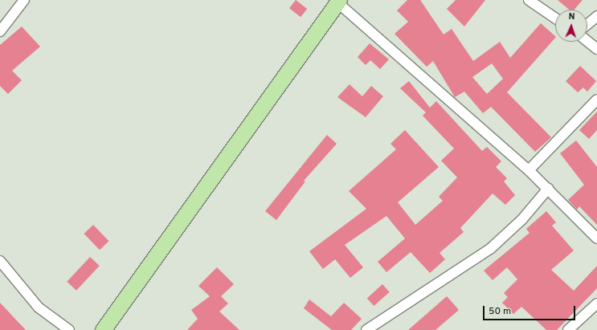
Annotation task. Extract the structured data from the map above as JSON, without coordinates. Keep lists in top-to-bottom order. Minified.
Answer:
{"scale_bar":"50 m","north":"top"}
